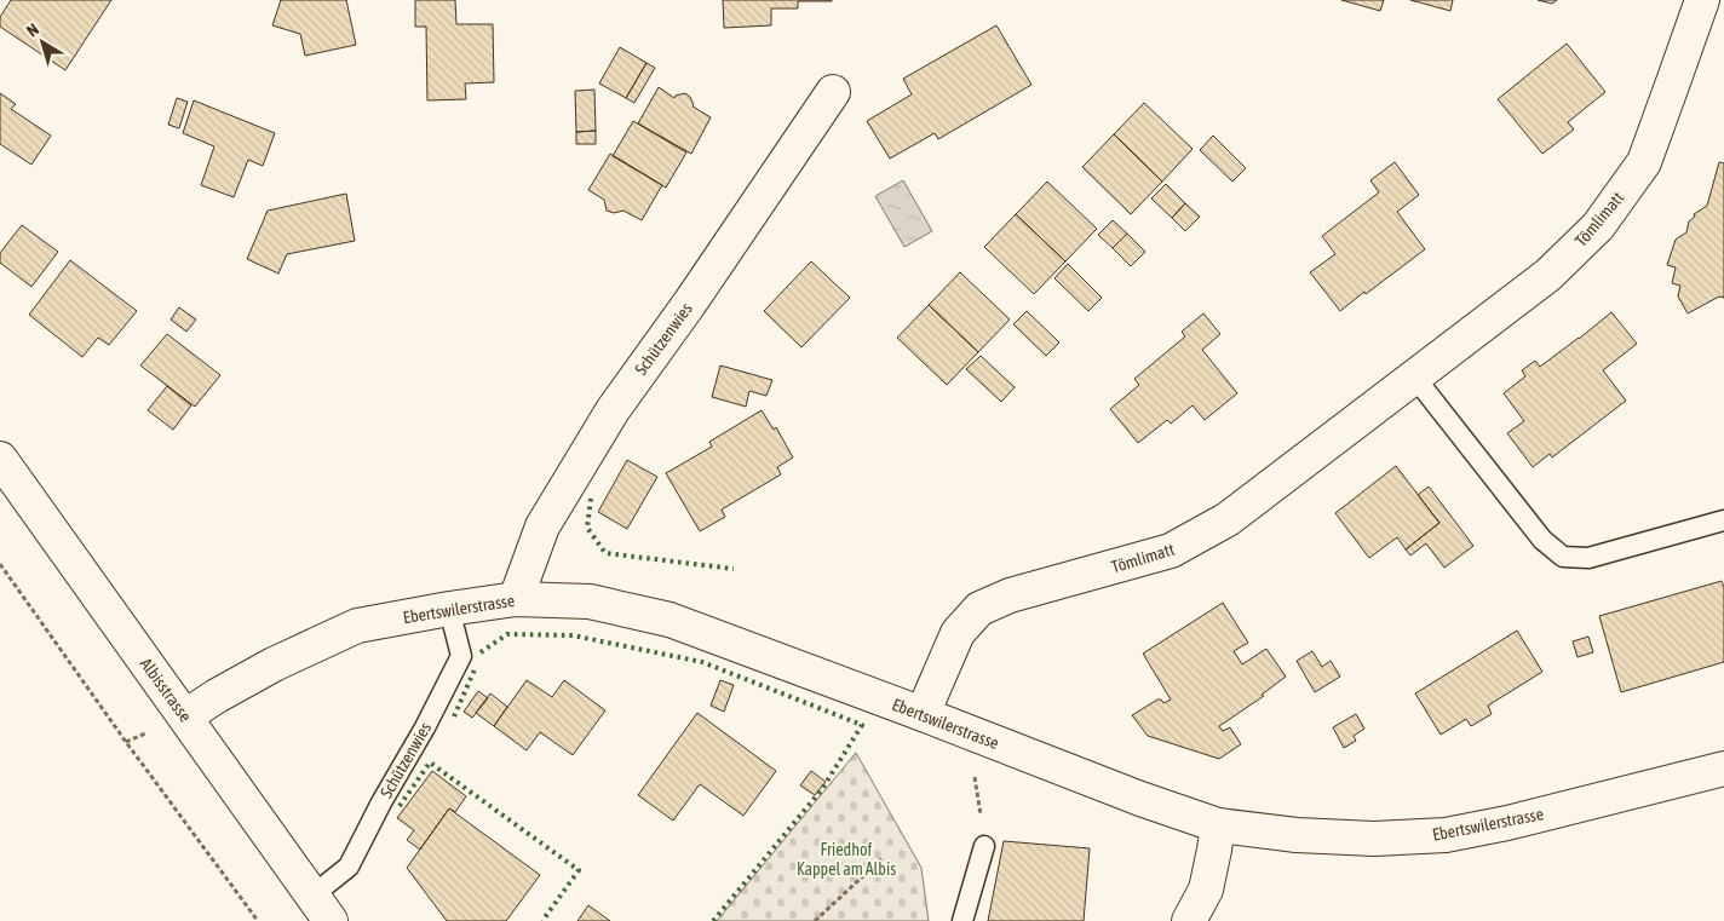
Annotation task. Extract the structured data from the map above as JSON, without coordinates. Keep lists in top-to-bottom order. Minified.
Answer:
{"streets":{"street":["Tömlimatt","Schützenwies","Ebertswilerstrasse","Albisstrasse"]},"crossings":[["Tömlimatt","Ebertswilerstrasse"],["Schützenwies","Ebertswilerstrasse"],["Schützenwies","Albisstrasse"],["Ebertswilerstrasse","Albisstrasse"]],"parks":["Friedhof Kappel am Albis"],"north":"top left"}
